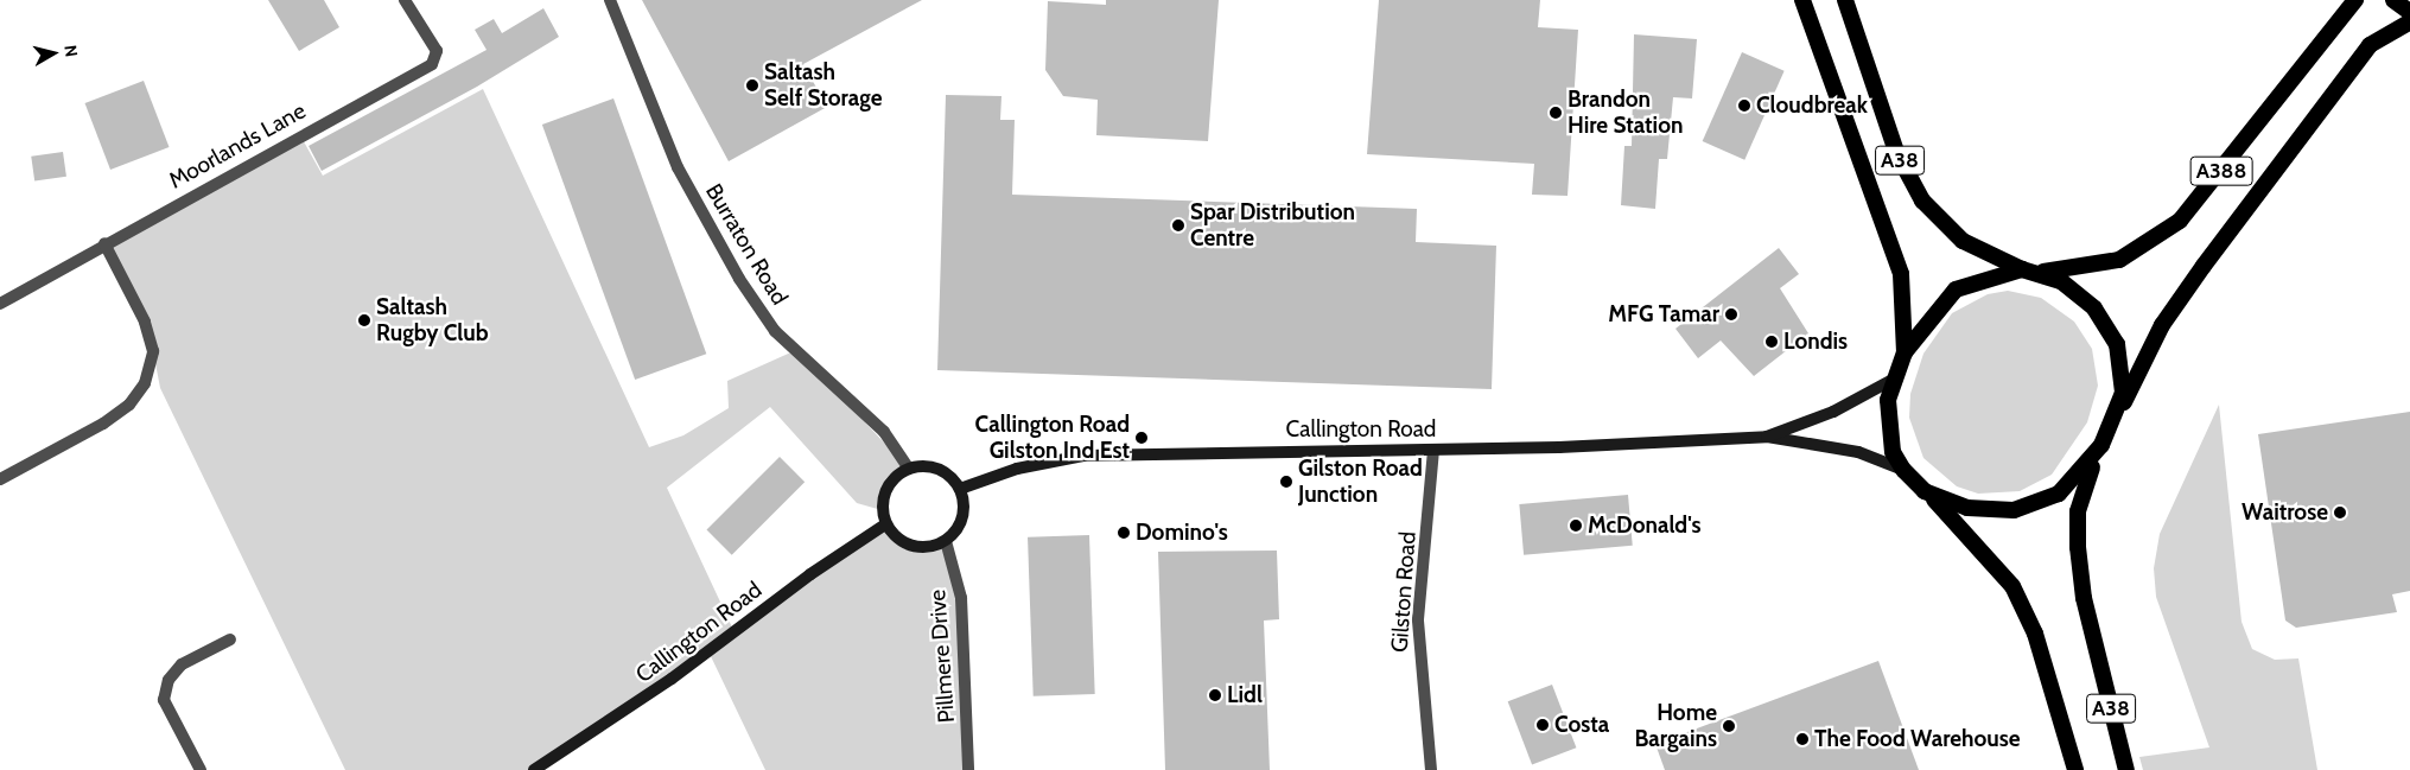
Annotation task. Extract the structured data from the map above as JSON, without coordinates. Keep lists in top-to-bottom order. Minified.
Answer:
{"streets":{"highway":["A38","A388"],"main road":["Callington Road"],"street":["Moorlands Lane","Burraton Road","Gilston Road","Pillmere Drive"]},"crossings":[["Burraton Road","Callington Road"],["Burraton Road","Pillmere Drive"],["Callington Road","Gilston Road"],["Callington Road","Pillmere Drive"]],"places":["Saltash Self Storage","Cloudbreak","Brandon Hire Station","Spar Distribution Centre","MFG Tamar","Saltash Rugby Club","Londis","Callington Road Gilston Ind Est","Gilston Road Junction","Waitrose","McDonald's","Domino's","Lidl","Costa","Home Bargains","The Food Warehouse"],"north":"right"}
